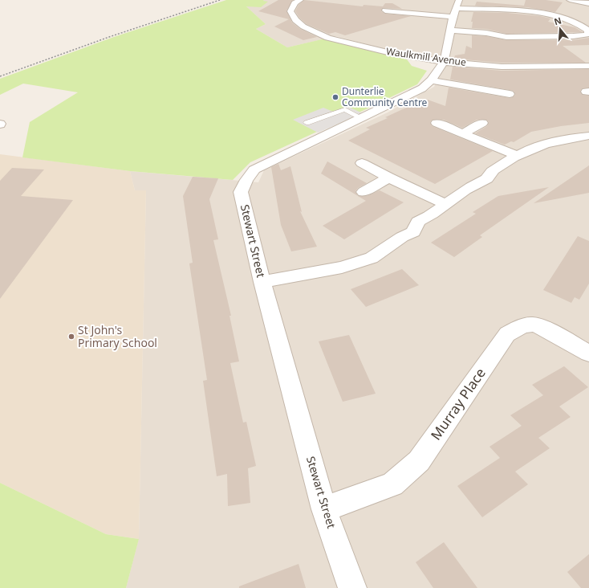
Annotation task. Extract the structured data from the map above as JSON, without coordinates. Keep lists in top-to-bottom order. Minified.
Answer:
{"streets":{"street":["Waulkmill Avenue","Stewart Street","Murray Place"]},"crossings":[["Waulkmill Avenue","Stewart Street"],["Stewart Street","Murray Place"]],"places":["Dunterlie Community Centre","St John's Primary School"],"north":"top"}
